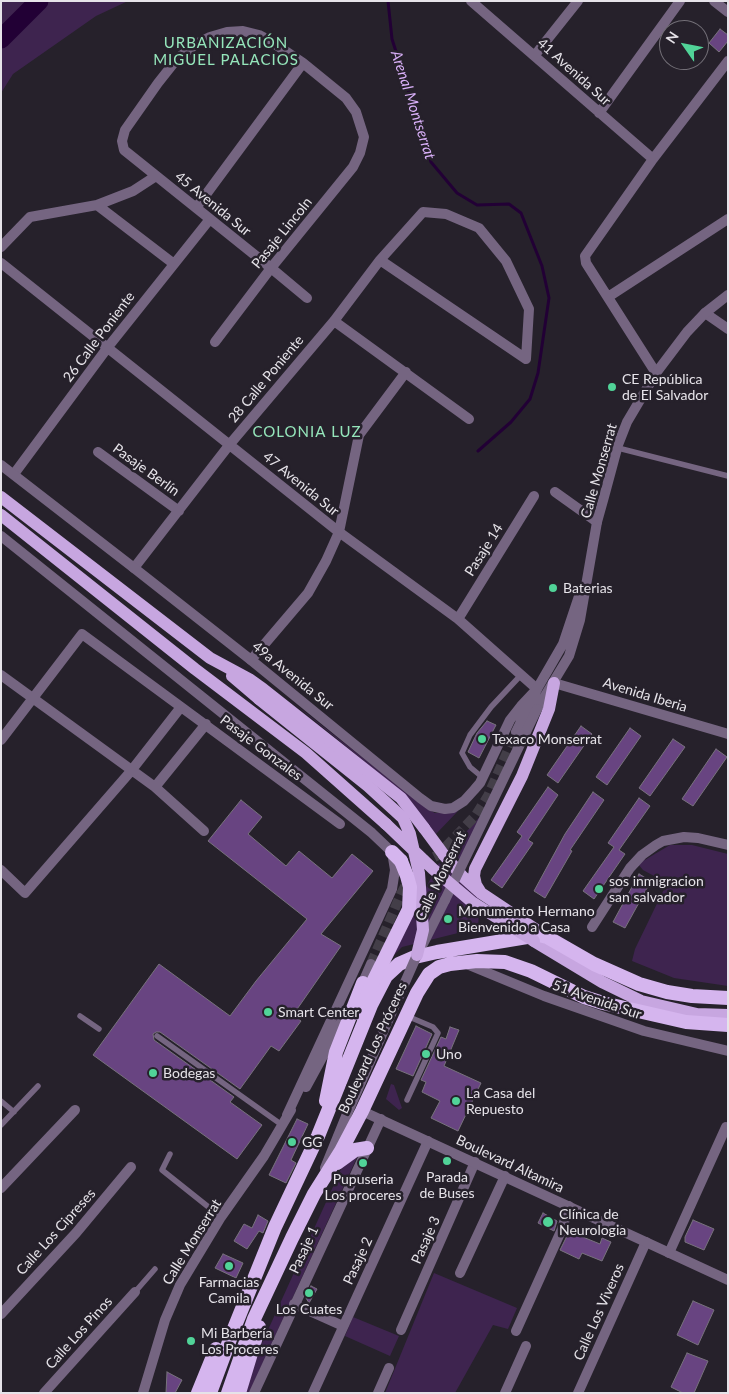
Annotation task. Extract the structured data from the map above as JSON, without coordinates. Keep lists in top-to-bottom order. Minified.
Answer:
{"streets":{"highway":["Boulevard Los Próceres"],"main road":["49a Avenida Sur"],"street":["41 Avenida Sur","45 Avenida Sur","Pasaje Lincoln","26 Calle Poniente","28 Calle Poniente","Pasaje Berlín","Calle Monserrat","47 Avenida Sur","Pasaje 14","Avenida Iberia","Pasaje Gonzales","51 Avenida Sur","Boulevard Altamira","Calle Los Cipreses","Pasaje 3","Pasaje 1","Pasaje 2","Calle Los Viveros","Calle Los Pinos"]},"crossings":[["45 Avenida Sur","Pasaje Lincoln"],["45 Avenida Sur","26 Calle Poniente"],["26 Calle Poniente","47 Avenida Sur"],["26 Calle Poniente","49a Avenida Sur"],["28 Calle Poniente","Pasaje Berlín"],["28 Calle Poniente","47 Avenida Sur"],["28 Calle Poniente","49a Avenida Sur"],["Calle Monserrat","47 Avenida Sur"],["Calle Monserrat","49a Avenida Sur"],["Calle Monserrat","Avenida Iberia"],["Calle Monserrat","Boulevard Los Próceres"],["47 Avenida Sur","Pasaje 14"],["47 Avenida Sur","49a Avenida Sur"],["49a Avenida Sur","Boulevard Los Próceres"],["51 Avenida Sur","Boulevard Los Próceres"],["Boulevard Los Próceres","Boulevard Altamira"],["Boulevard Altamira","Pasaje 3"],["Boulevard Altamira","Pasaje 1"],["Boulevard Altamira","Pasaje 2"],["Boulevard Altamira","Calle Los Viveros"]],"districts":["URBANIZACIÓN MIGUEL PALACIOS","COLONIA LUZ"],"water":["Arenal Montserrat"],"places":["CE República de El Salvador","Baterias","Texaco Monserrat","sos inmigracion san salvador","Monumento Hermano Bienvenido a Casa","Smart Center","Uno","Bodegas","La Casa del Repuesto","GG","Parada de Buses","Pupuseria Los proceres","Clínica de Neurologia","Farmacias Camila","Los Cuates","Mi Barbería Los Proceres"],"north":"top left"}
